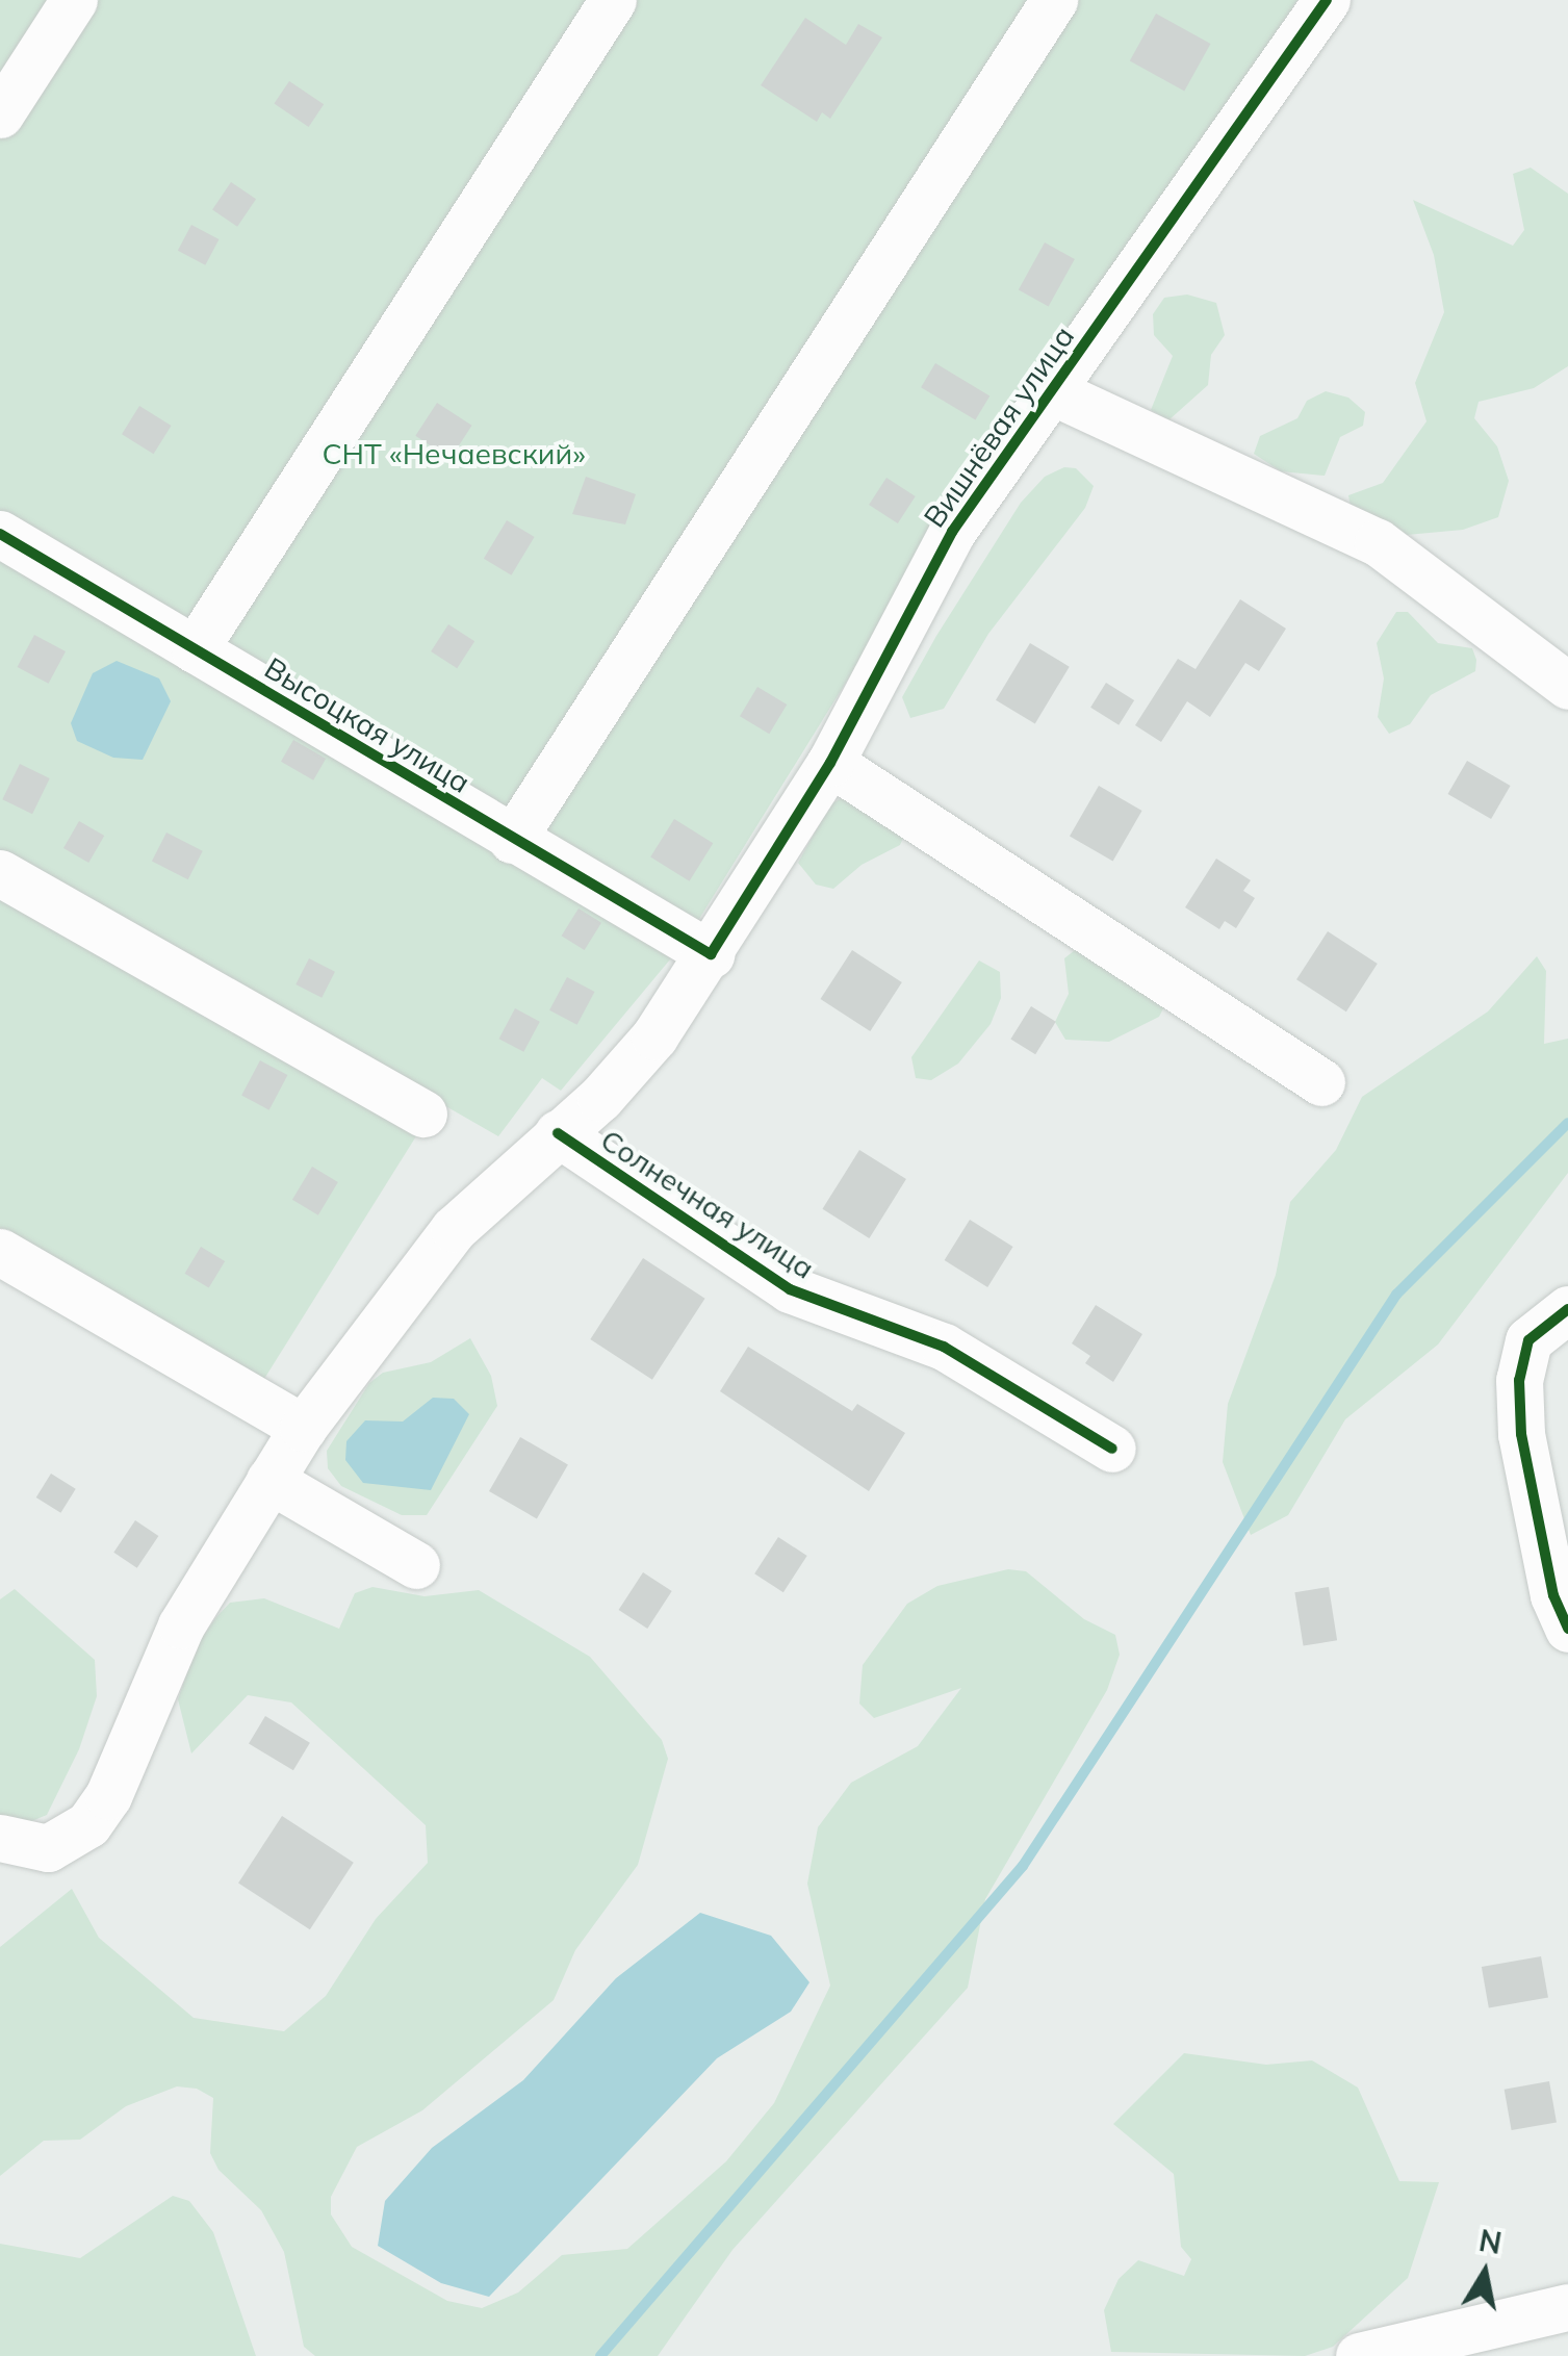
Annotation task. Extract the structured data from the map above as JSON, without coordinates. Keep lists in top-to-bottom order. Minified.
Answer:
{"streets":{"street":["Вишнёвая улица","Высоцкая улица","Солнечная улица"]},"crossings":[["Вишнёвая улица","Высоцкая улица"],["Вишнёвая улица","Солнечная улица"]],"parks":["СНТ «Нечаевский»"],"north":"top"}
